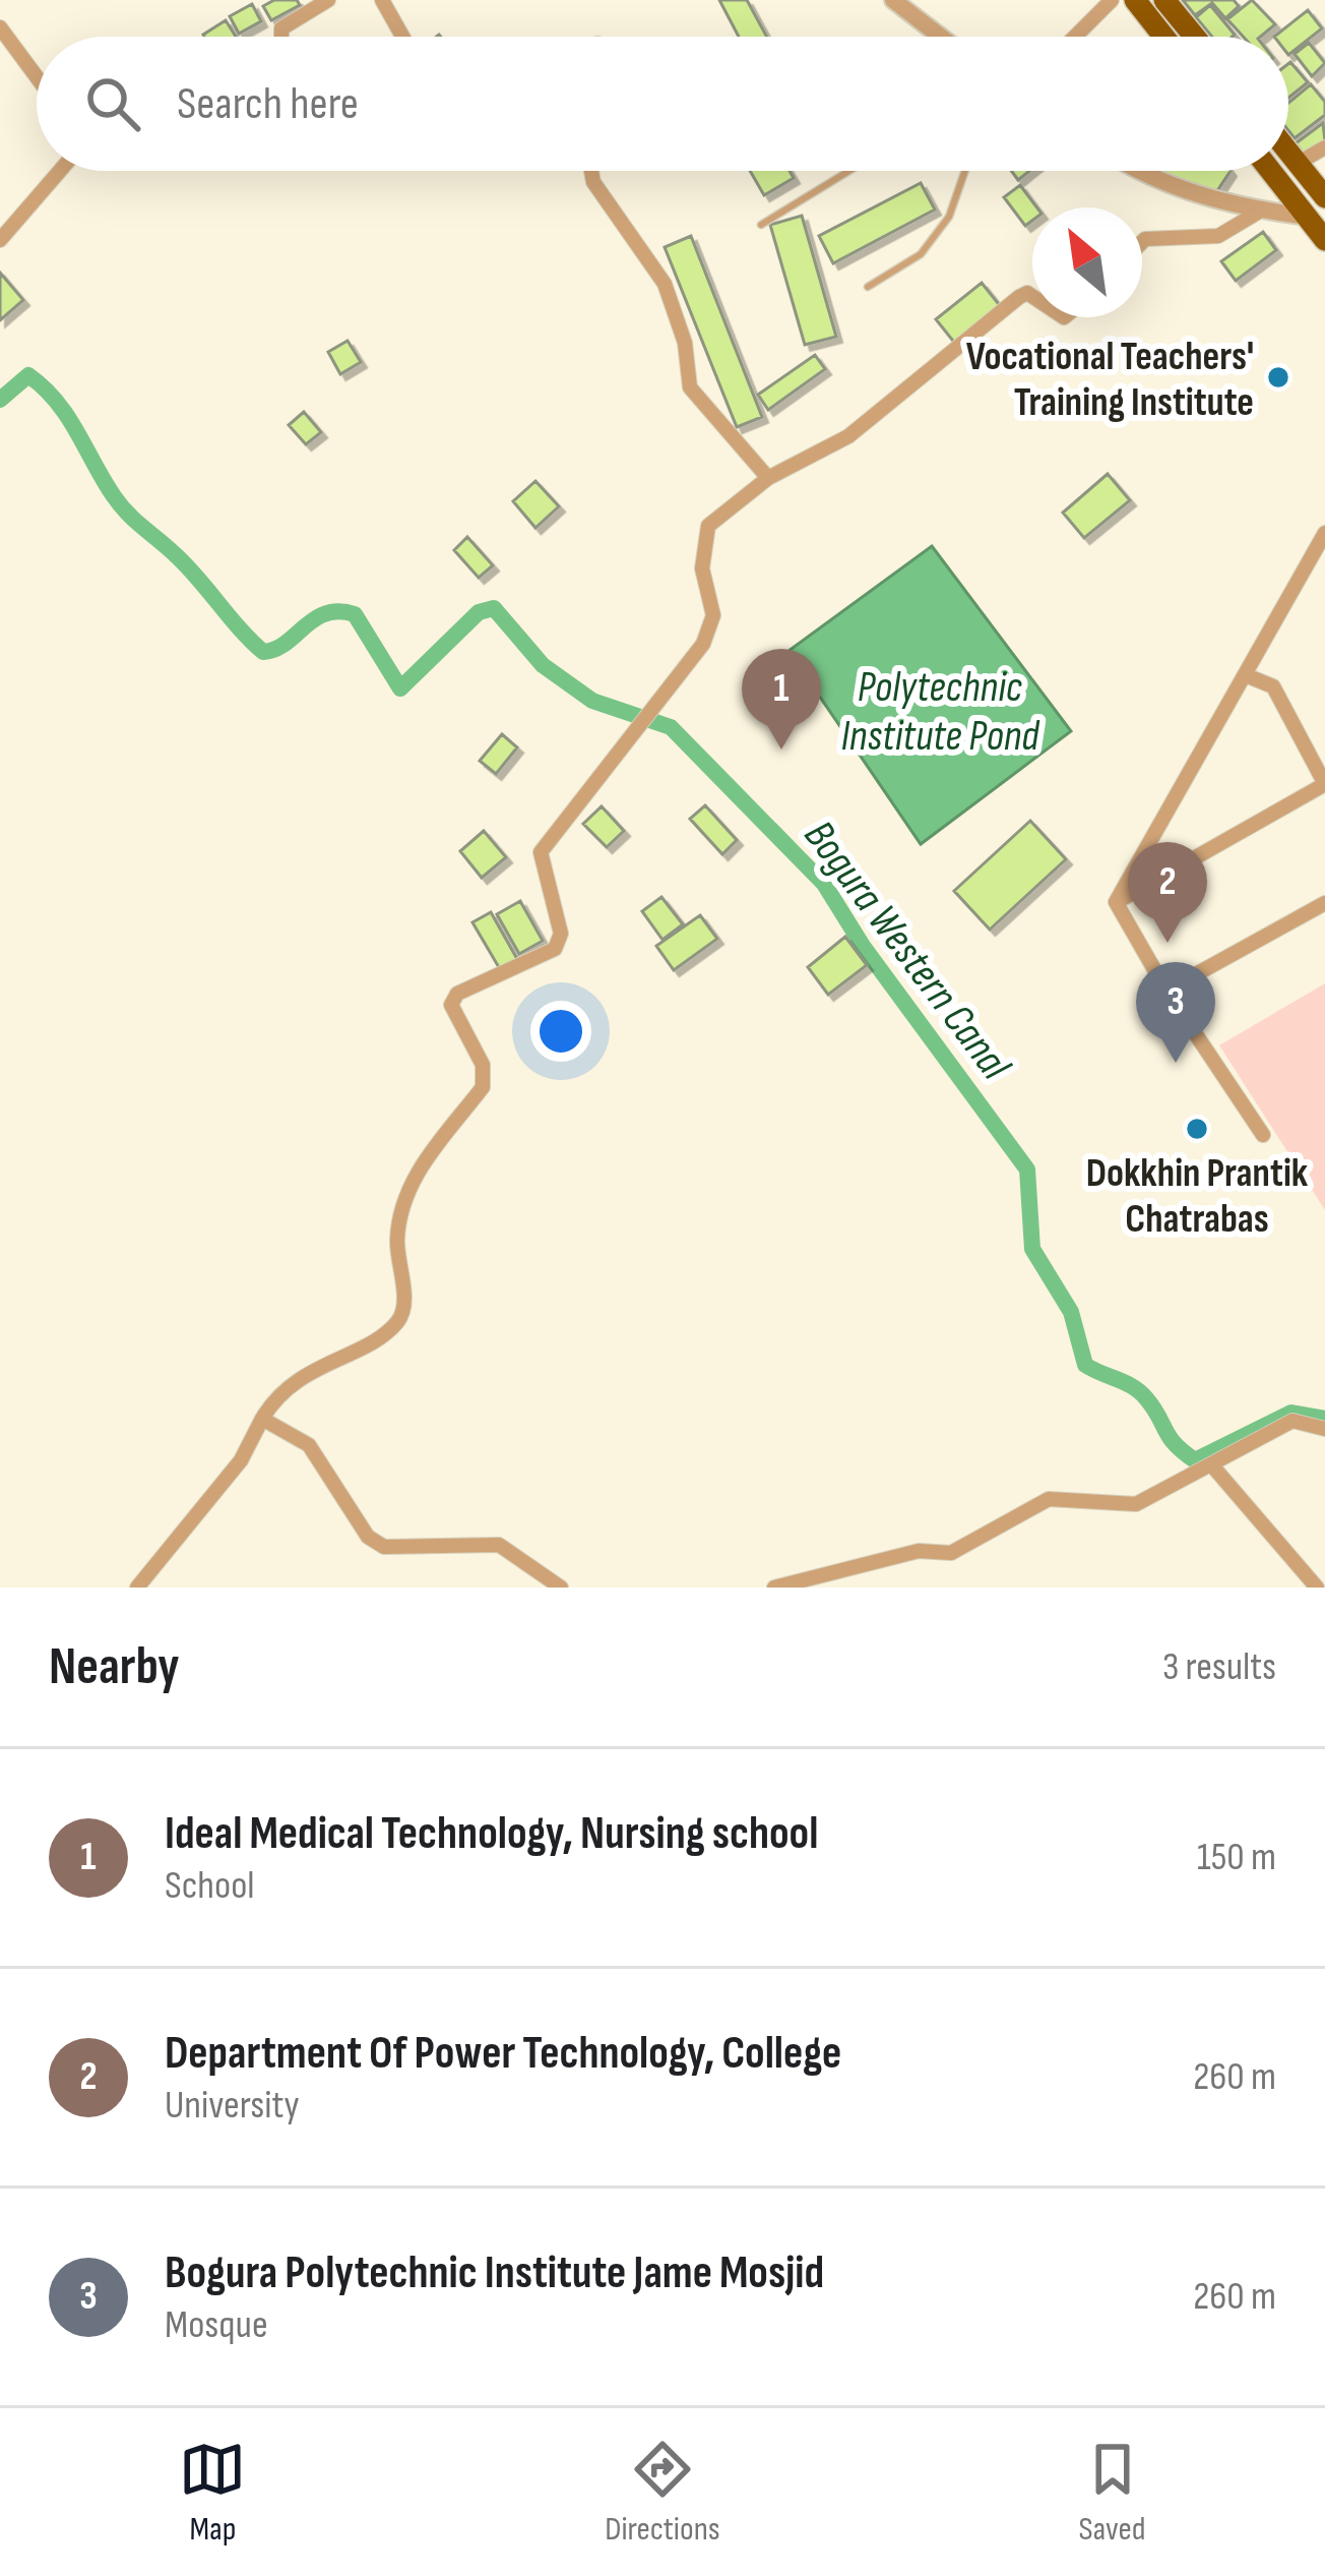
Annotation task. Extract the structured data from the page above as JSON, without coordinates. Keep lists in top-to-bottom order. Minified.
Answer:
{"water":["Polytechnic Institute Pond","Bogura Western Canal"],"places":["Vocational Teachers' Training Institute","Dokkhin Prantik Chatrabas"],"north":"top left","page":{"search":"Search here","pins":["1","2","3"],"heading":["Nearby","3 results"],"list":[{"mark":"1","name":"Ideal Medical Technology, Nursing school","note":"School","value":"150 m"},{"mark":"2","name":"Department Of Power Technology, College","note":"University","value":"260 m"},{"mark":"3","name":"Bogura Polytechnic Institute Jame Mosjid","note":"Mosque","value":"260 m"}],"nav":["Map","Directions","Saved"]}}
